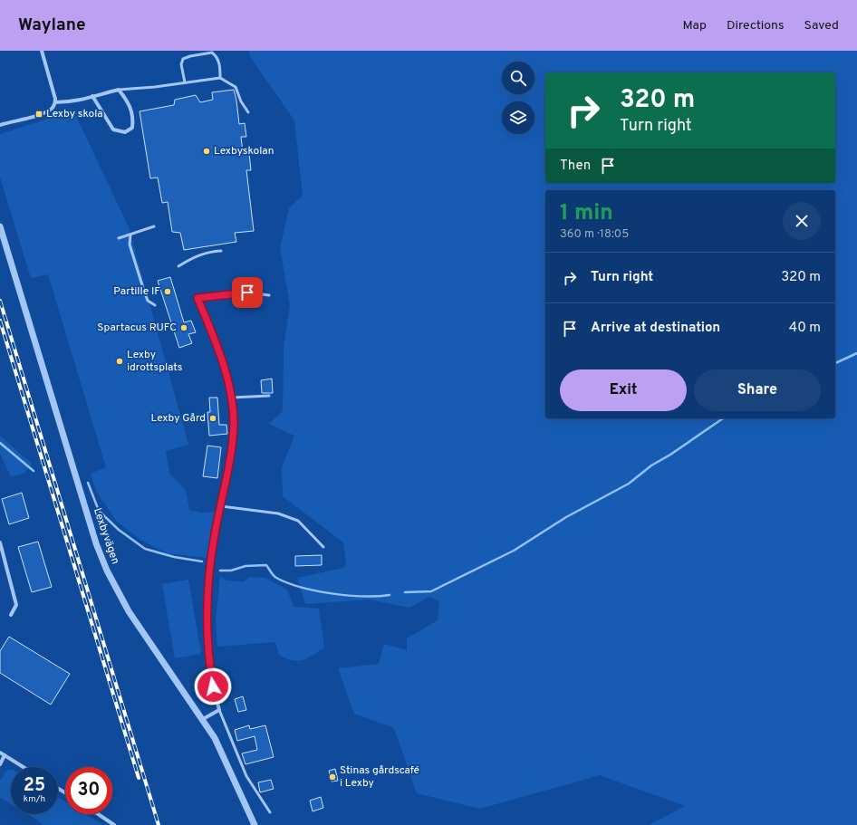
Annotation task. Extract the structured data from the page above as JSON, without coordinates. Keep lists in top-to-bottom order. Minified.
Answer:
{"streets":{"street":["Lexbyvägen"]},"places":{"transit":["Lexby skola"],"other":["Lexbyskolan","Partille IF","Spartacus RUFC","Lexby idrottsplats","Lexby Gård","Stinas gårdscafé i Lexby"]},"page":{"header":"Waylane","nav":["Map","Directions","Saved"],"turn":["320 m","Turn right"],"then":"Then","heading":["1 min","360 m · 18:05"],"list":[{"name":"Turn right","value":"320 m"},{"name":"Arrive at destination","value":"40 m"}],"buttons":["Exit","Share"],"speed":"25 km/h","limit":"30"}}
